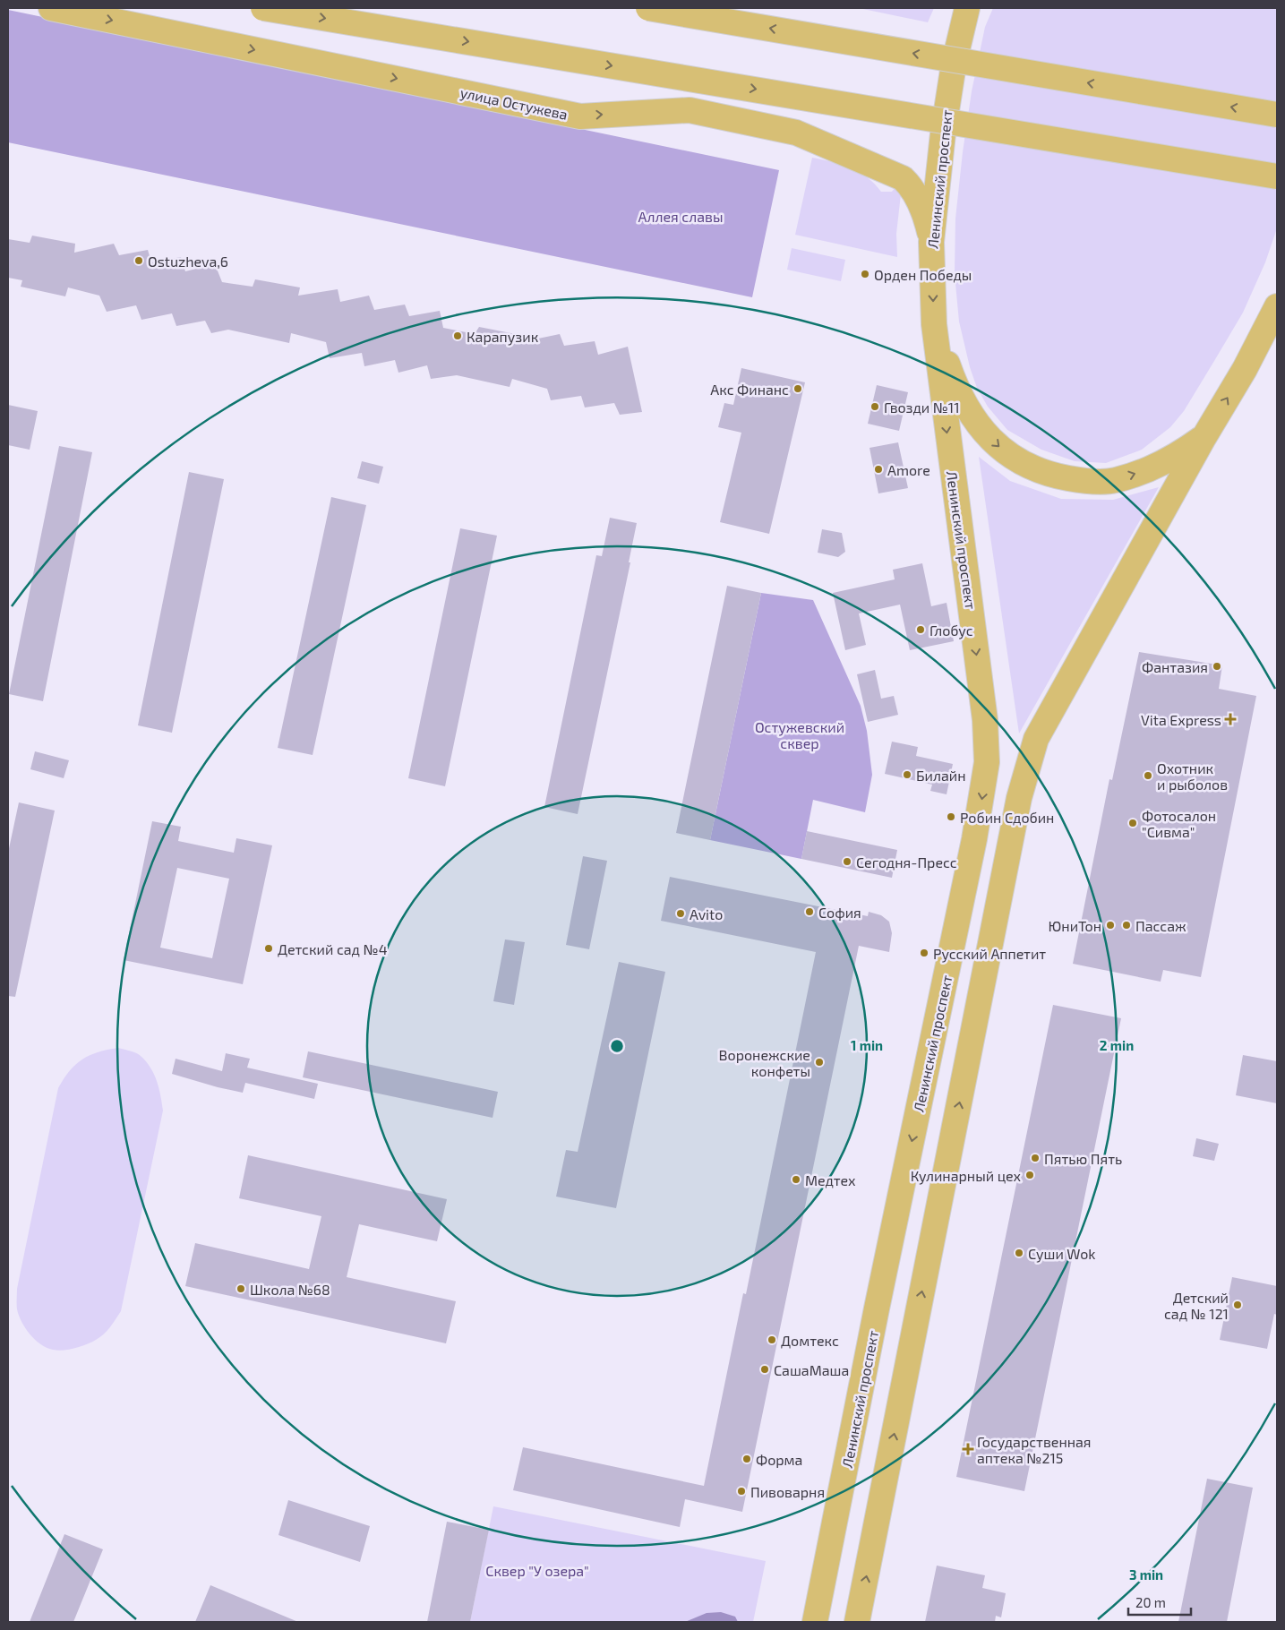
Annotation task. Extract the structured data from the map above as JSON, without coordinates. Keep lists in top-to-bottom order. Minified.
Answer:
{"streets":{"main road":["улица Остужева","Ленинский проспект"]},"crossings":[["улица Остужева","Ленинский проспект"]],"parks":["Аллея славы","Остужевский сквер","Сквер \"У озера\""],"places":{"other":["Ostuzheva,6","Орден Победы","Карапузик","Акс Финанс","Гвозди №11","Amore","Глобус","Фантазия","Билайн","Охотник и рыболов","Робин Сдобин","Фотосалон \"Сивма\"","Сегодня-Пресс","София","Avito","ЮниТон","Пассаж","Детский сад №4","Русский Аппетит","Воронежские конфеты","Пятью Пять","Кулинарный цех","Медтех","Суши Wok","Школа №68","Детский сад № 121","Домтекс","СашаМаша","Форма","Пивоварня"],"health":["Vita Express","Государственная аптека №215"]},"scale_bar":"20 m","rings":["1 min","2 min","3 min"]}
